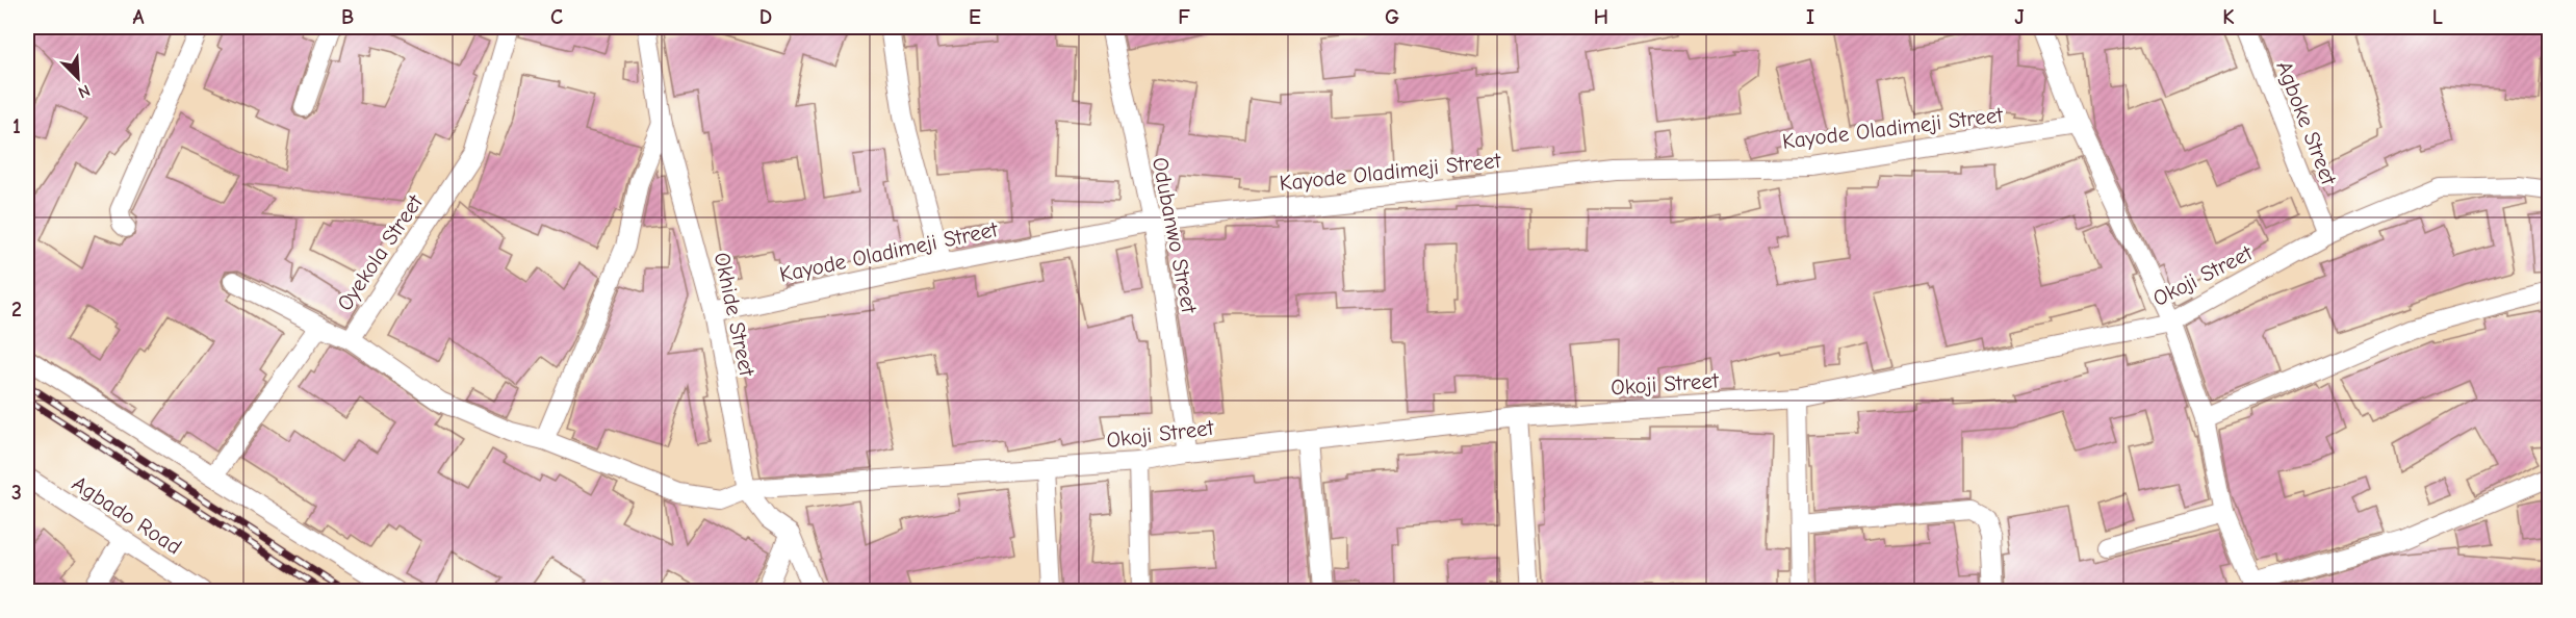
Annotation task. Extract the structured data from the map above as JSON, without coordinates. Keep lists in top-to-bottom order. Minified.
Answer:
{"streets":{"street":["Agboke Street","Kayode Oladimeji Street","Odubanwo Street","Oyekola Street","Okoji Street","Okhide Street","Agbado Road"]},"crossings":[["Agboke Street","Okoji Street"],["Kayode Oladimeji Street","Odubanwo Street"],["Kayode Oladimeji Street","Okhide Street"],["Odubanwo Street","Okoji Street"],["Oyekola Street","Okoji Street"],["Okoji Street","Okhide Street"]],"north":"bottom right","grid":{"columns":["A","B","C","D","E","F","G","H","I","J","K","L"],"rows":["1","2","3"]}}
